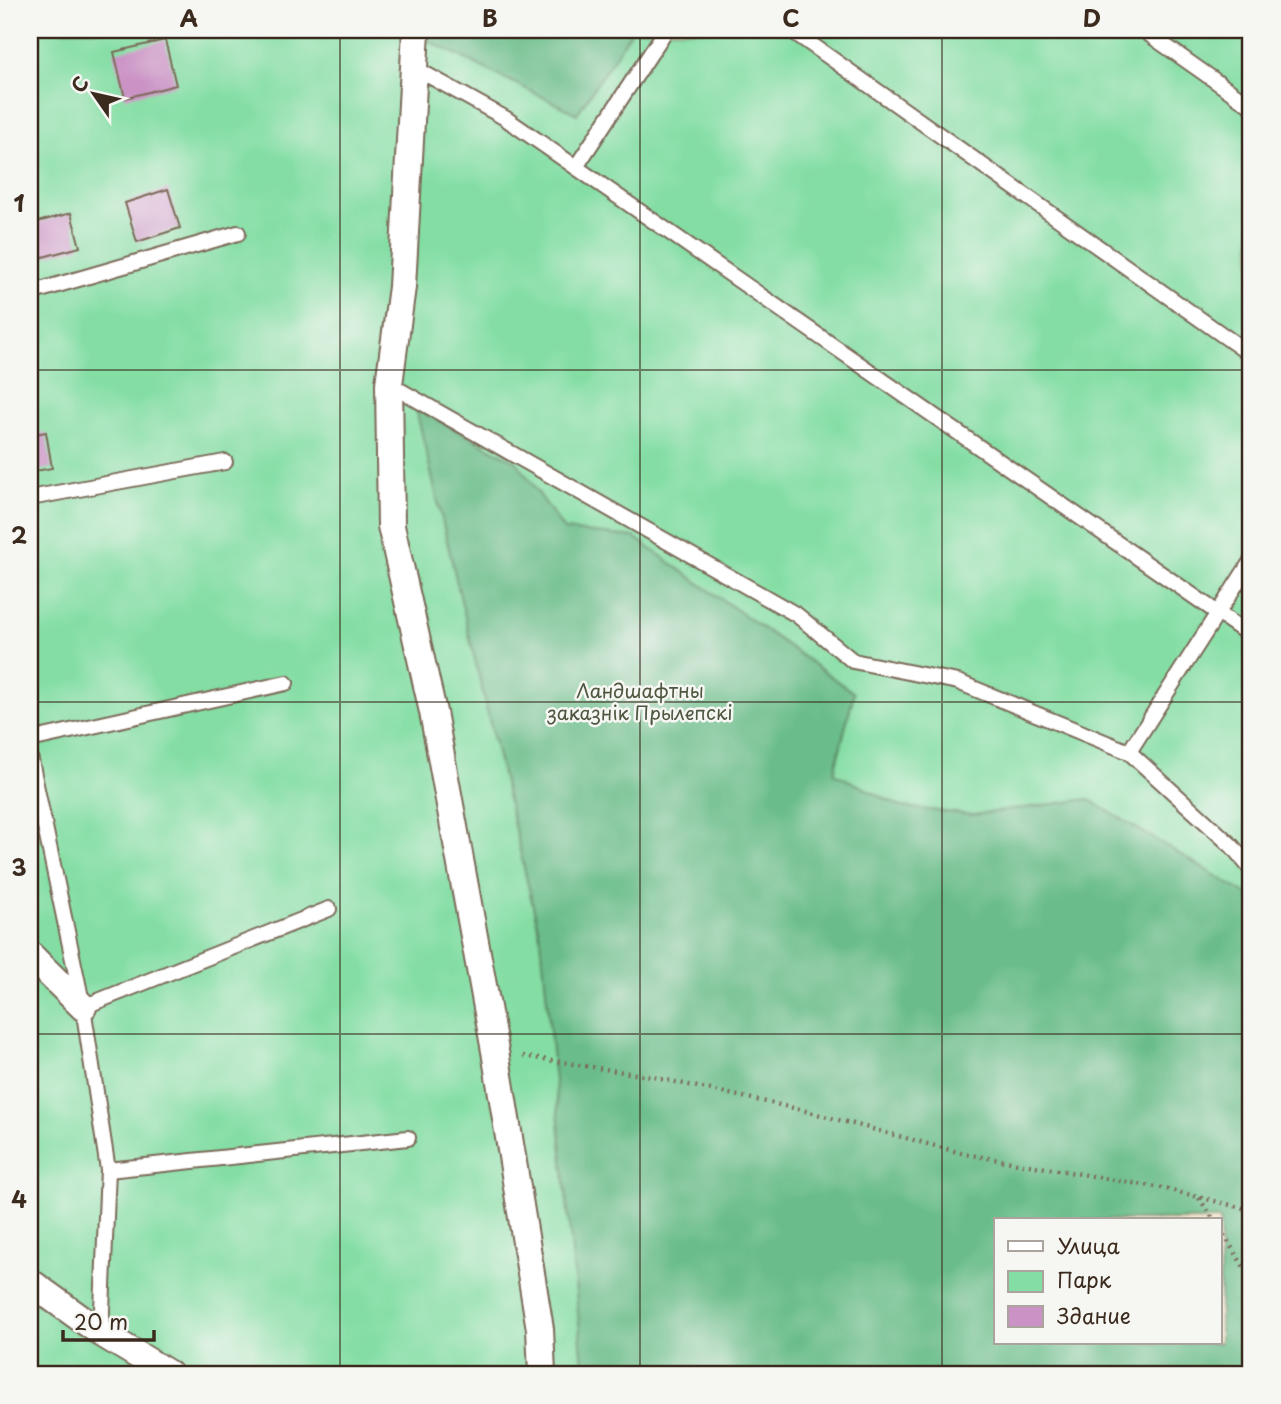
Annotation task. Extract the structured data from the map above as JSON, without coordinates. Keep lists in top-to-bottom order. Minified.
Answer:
{"parks":["Ландшафтны заказнік Прылепскі"],"legend":["Улица","Парк","Здание"],"scale_bar":"20 m","north":"top left","grid":{"columns":["A","B","C","D"],"rows":["1","2","3","4"]}}
